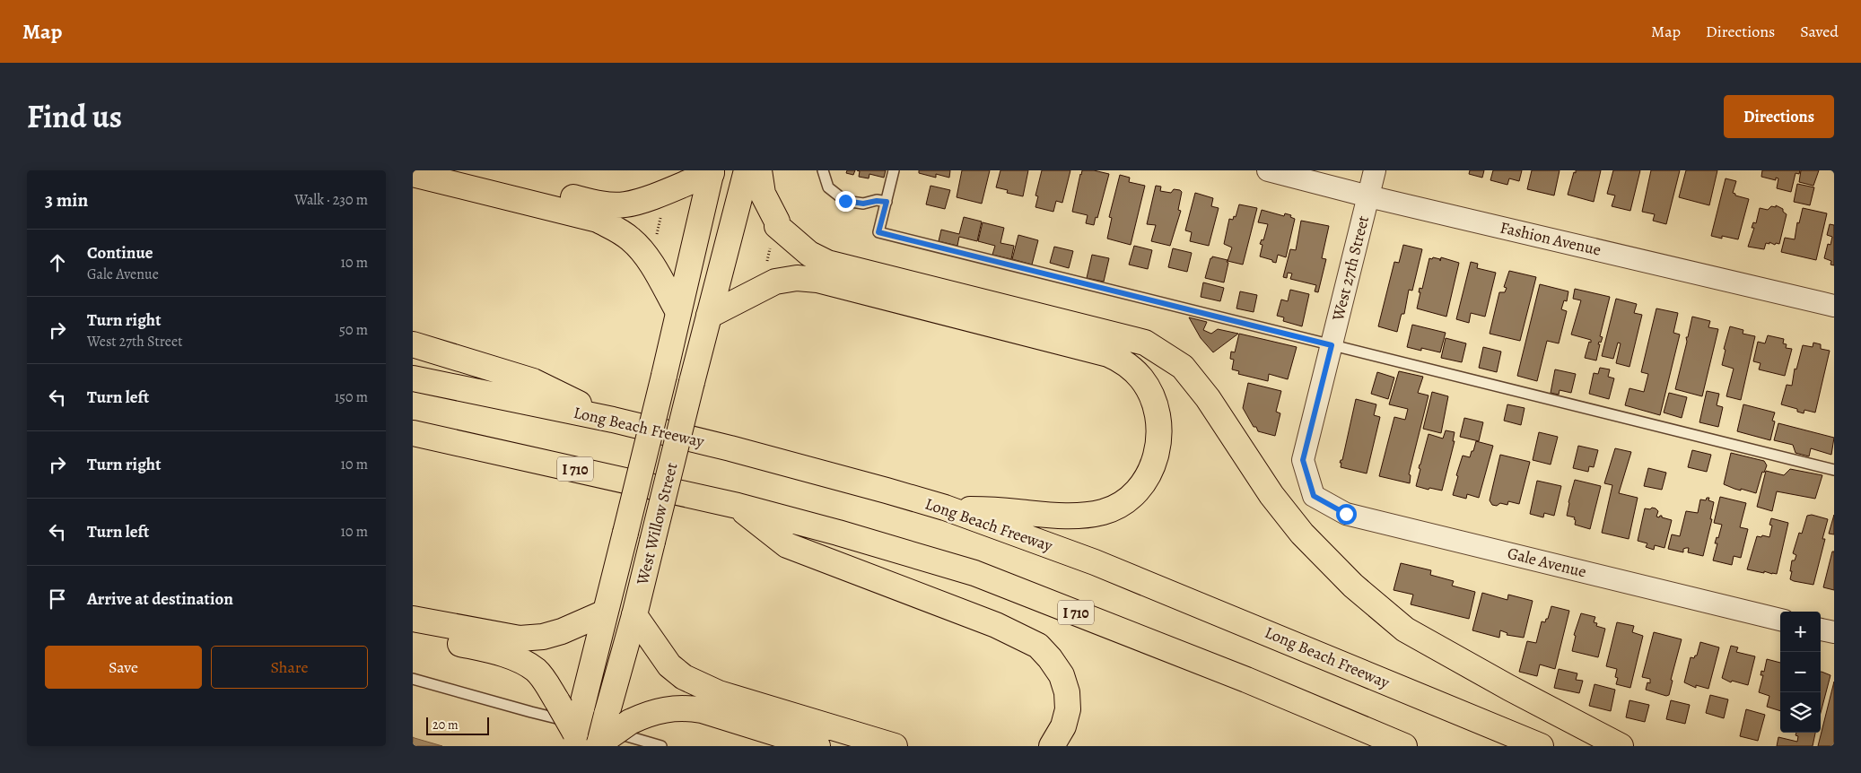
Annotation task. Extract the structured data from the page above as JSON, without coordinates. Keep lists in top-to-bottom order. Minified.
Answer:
{"streets":{"main road":["Long Beach Freeway","I 710","West Willow Street"],"street":["Fashion Avenue","West 27th Street","Gale Avenue"]},"crossings":[["Fashion Avenue","West 27th Street"],["West 27th Street","Gale Avenue"]],"scale_bar":"20 m","page":{"header":"Map","nav":["Map","Directions","Saved"],"title":"Find us","buttons":["Directions",["Save","Share"]],"heading":["3 min","Walk · 230 m"],"list":[["Continue","Gale Avenue","10 m"],["Turn right","West 27th Street","50 m"],["Turn left","150 m"],["Turn right","10 m"],["Turn left","10 m"],"Arrive at destination"],"map_buttons":["+","−"],"scale":"20 m"}}
